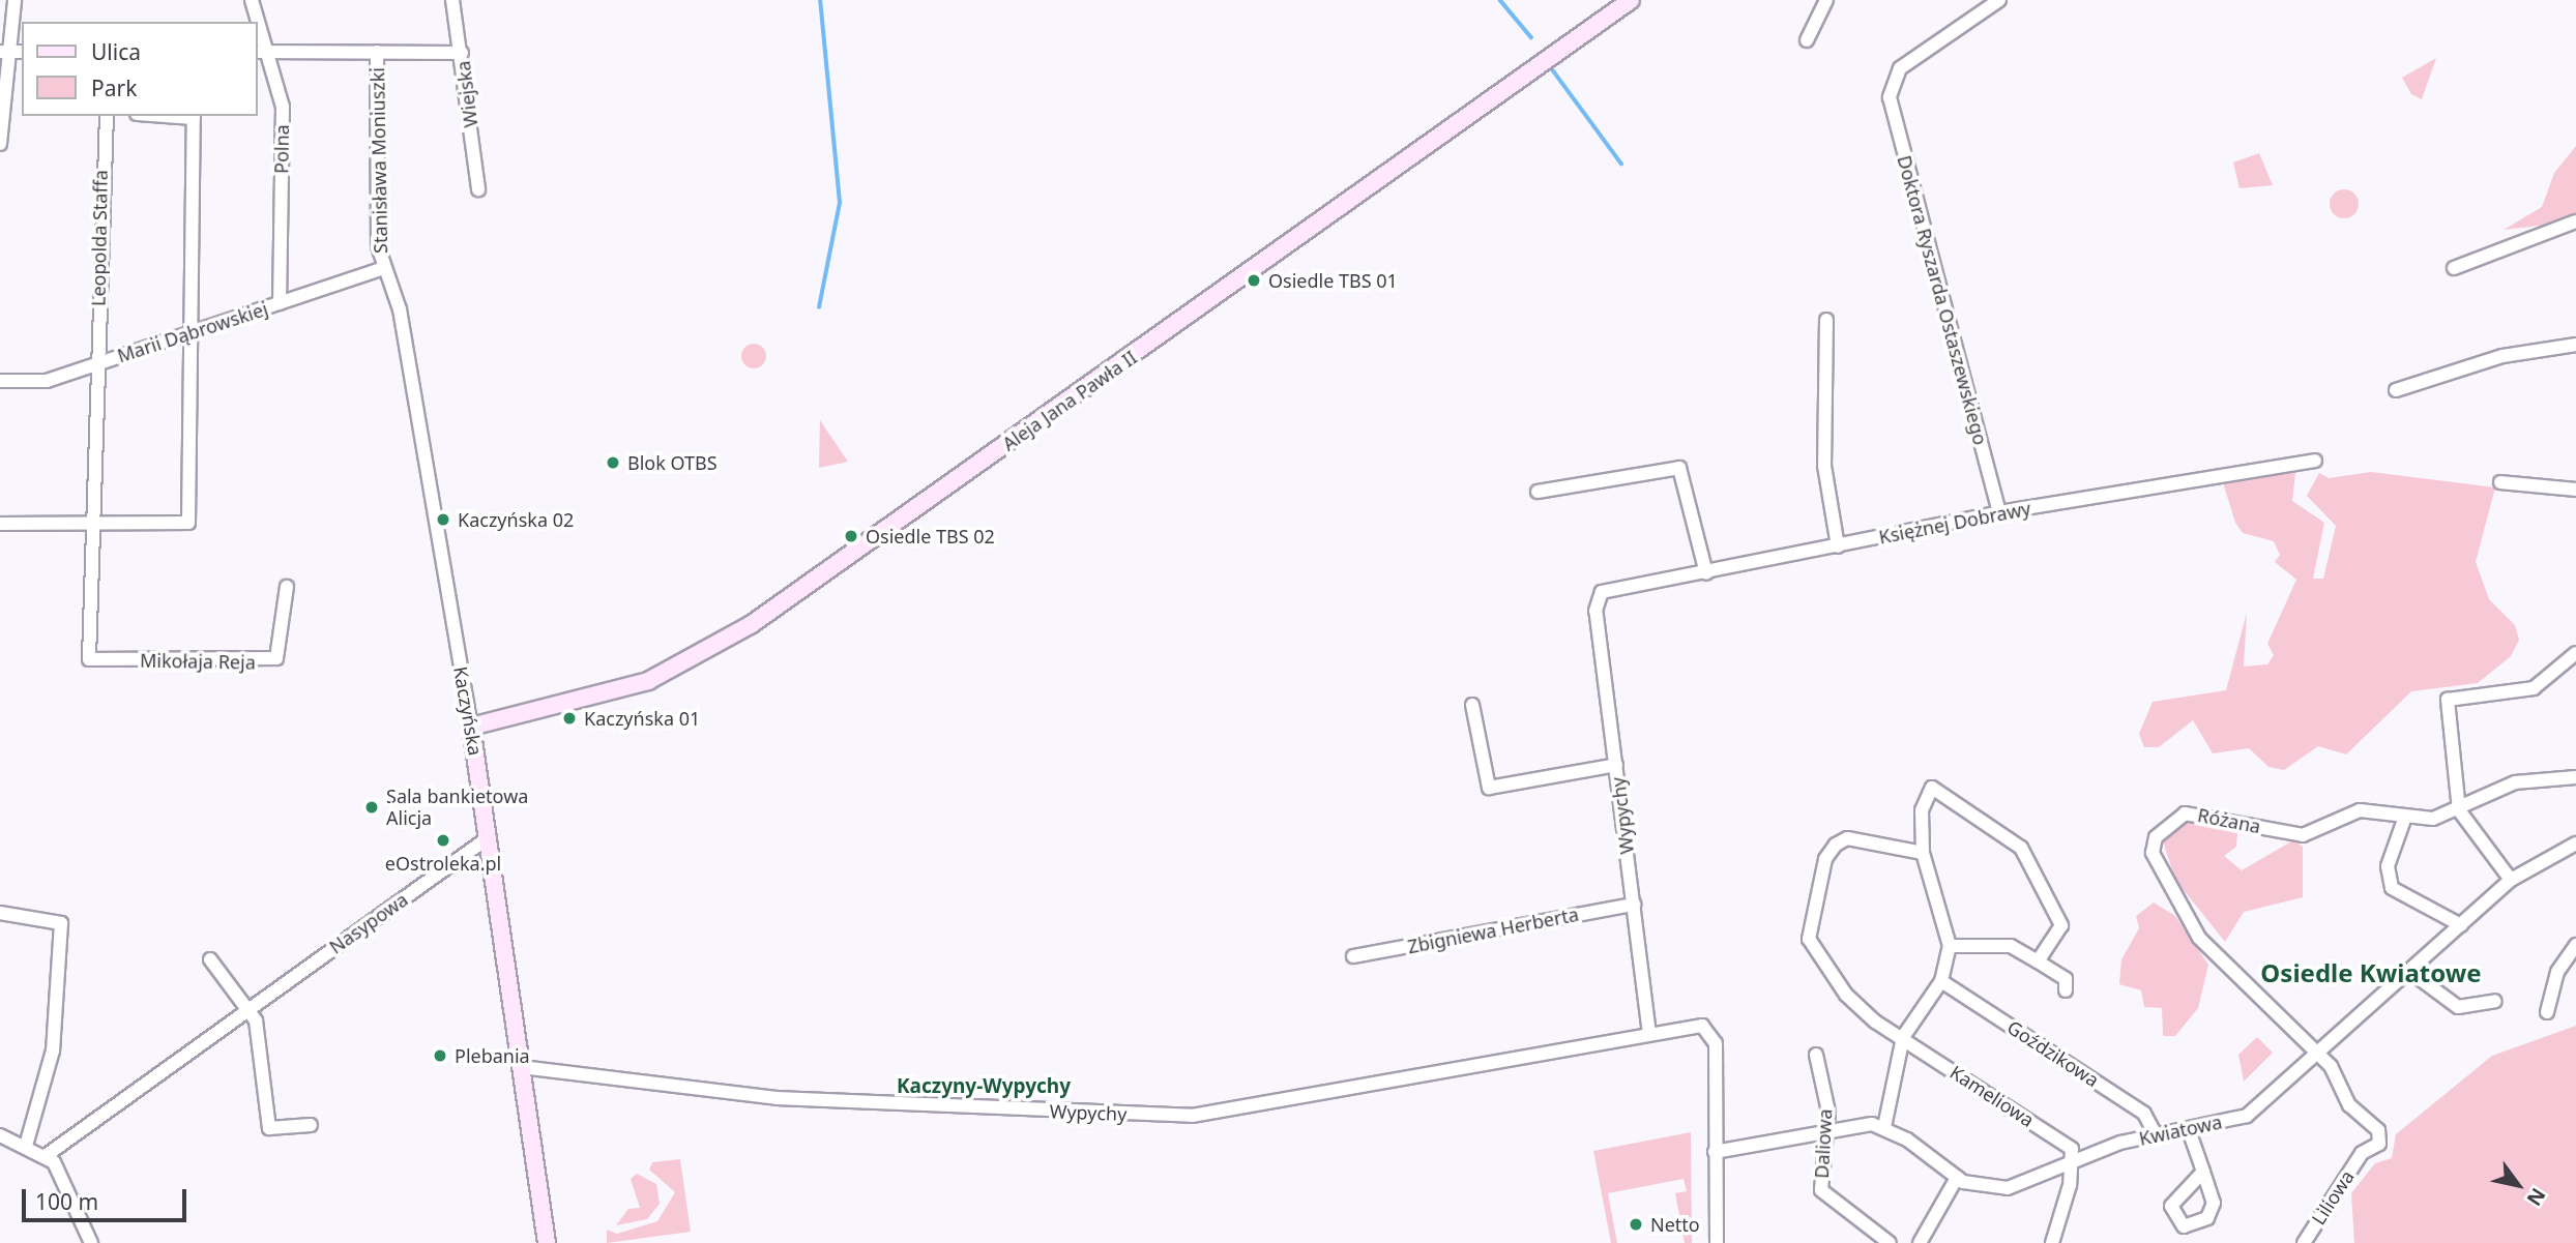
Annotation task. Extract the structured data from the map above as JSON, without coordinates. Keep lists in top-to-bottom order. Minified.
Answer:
{"streets":{"street":["Wiejska","Polna","Stanisława Moniuszki","Leopolda Staffa","Doktora Ryszarda Ostaszewskiego","Marii Dąbrowskiej","Aleja Jana Pawła II","Księżnej Dobrawy","Mikołaja Reja","Kaczyńska","Wypychy","Różana","Nasypowa","Zbigniewa Herberta","Goździkowa","Kameliowa","Kwiatowa","Daliowa","Liliowa"]},"crossings":[["Polna","Marii Dąbrowskiej"],["Stanisława Moniuszki","Marii Dąbrowskiej"],["Stanisława Moniuszki","Kaczyńska"],["Leopolda Staffa","Marii Dąbrowskiej"],["Leopolda Staffa","Mikołaja Reja"],["Doktora Ryszarda Ostaszewskiego","Księżnej Dobrawy"],["Marii Dąbrowskiej","Kaczyńska"],["Aleja Jana Pawła II","Kaczyńska"],["Księżnej Dobrawy","Wypychy"],["Kaczyńska","Wypychy"],["Kaczyńska","Nasypowa"],["Wypychy","Zbigniewa Herberta"],["Różana","Kwiatowa"],["Różana","Liliowa"],["Goździkowa","Kwiatowa"],["Kameliowa","Kwiatowa"],["Kwiatowa","Liliowa"]],"districts":["Osiedle Kwiatowe","Kaczyny-Wypychy"],"places":["Osiedle TBS 01","Blok OTBS","Kaczyńska 02","Osiedle TBS 02","Kaczyńska 01","Sala bankietowa Alicja","eOstroleka.pl","Plebania","Netto"],"legend":["Ulica","Park"],"scale_bar":"100 m","north":"bottom right"}
